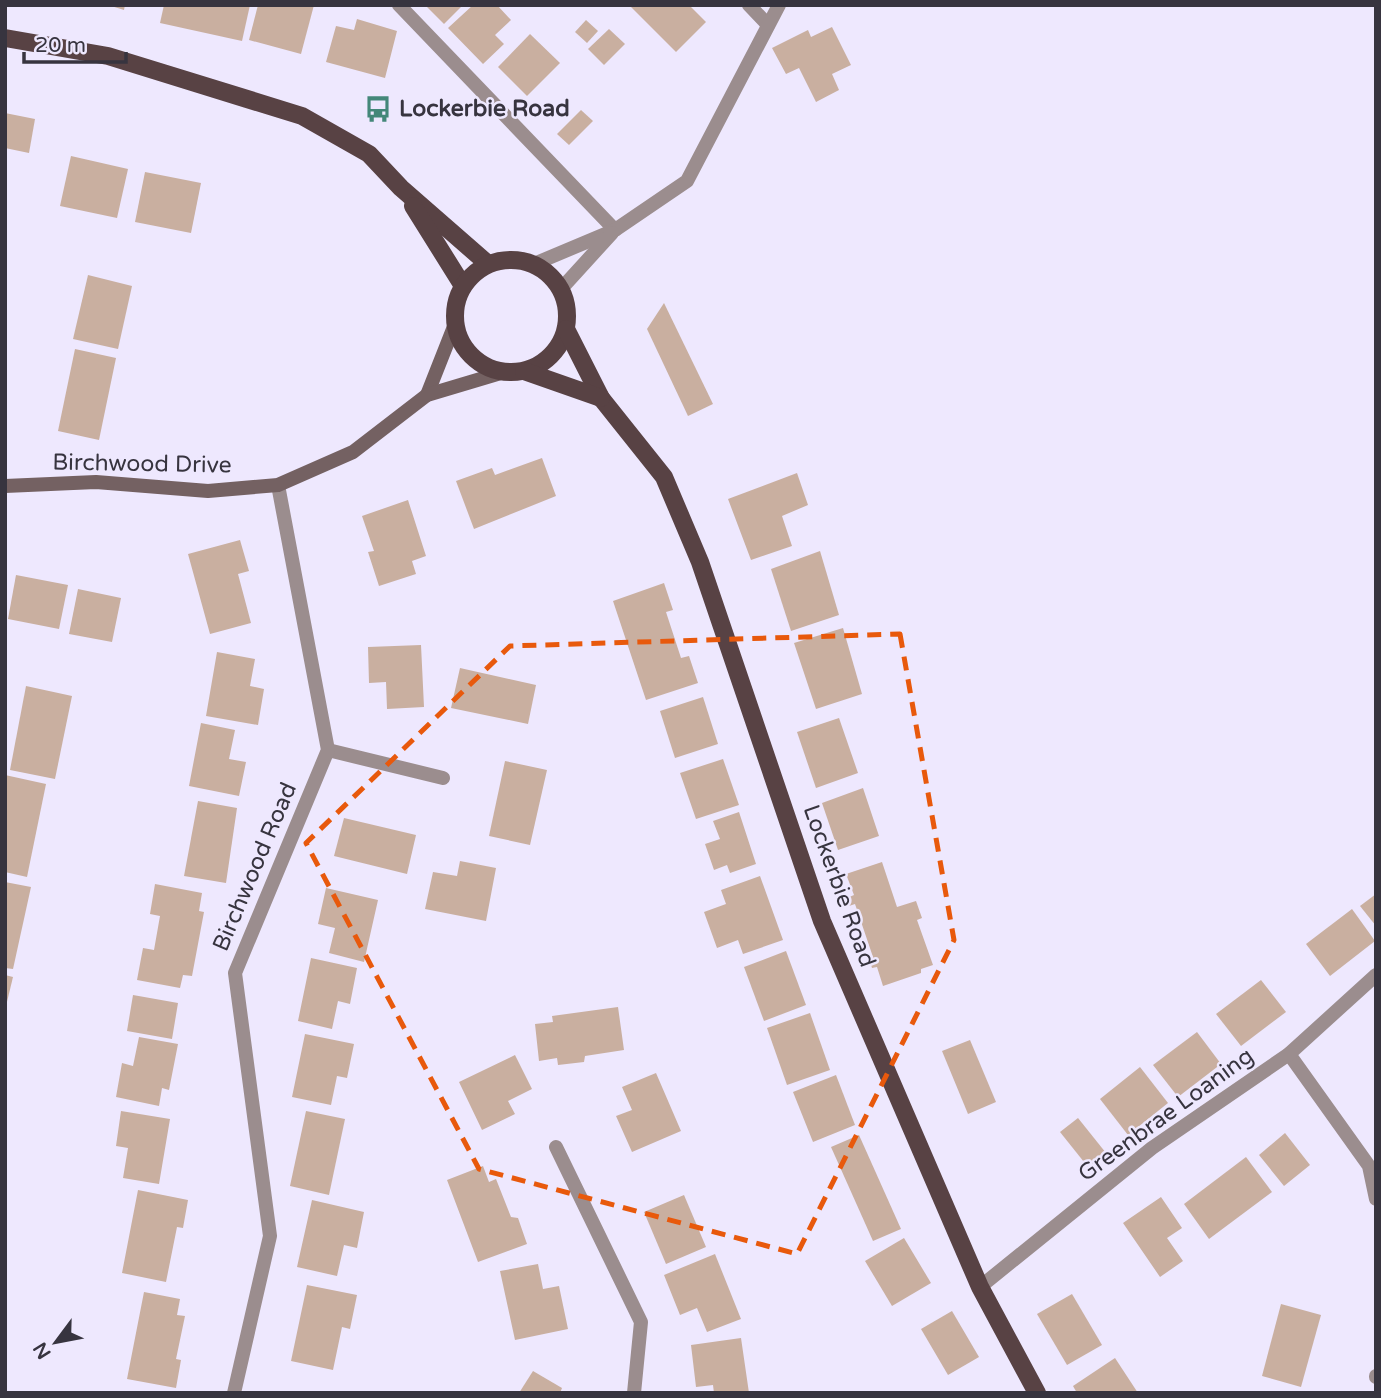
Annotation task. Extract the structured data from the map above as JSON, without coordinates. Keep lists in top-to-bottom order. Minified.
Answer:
{"streets":{"main road":["Lockerbie Road"],"street":["Birchwood Drive","Birchwood Road","Greenbrae Loaning"]},"crossings":[["Lockerbie Road","Greenbrae Loaning"]],"places":{"bus stop":["Lockerbie Road"]},"scale_bar":"20 m","north":"bottom left"}
